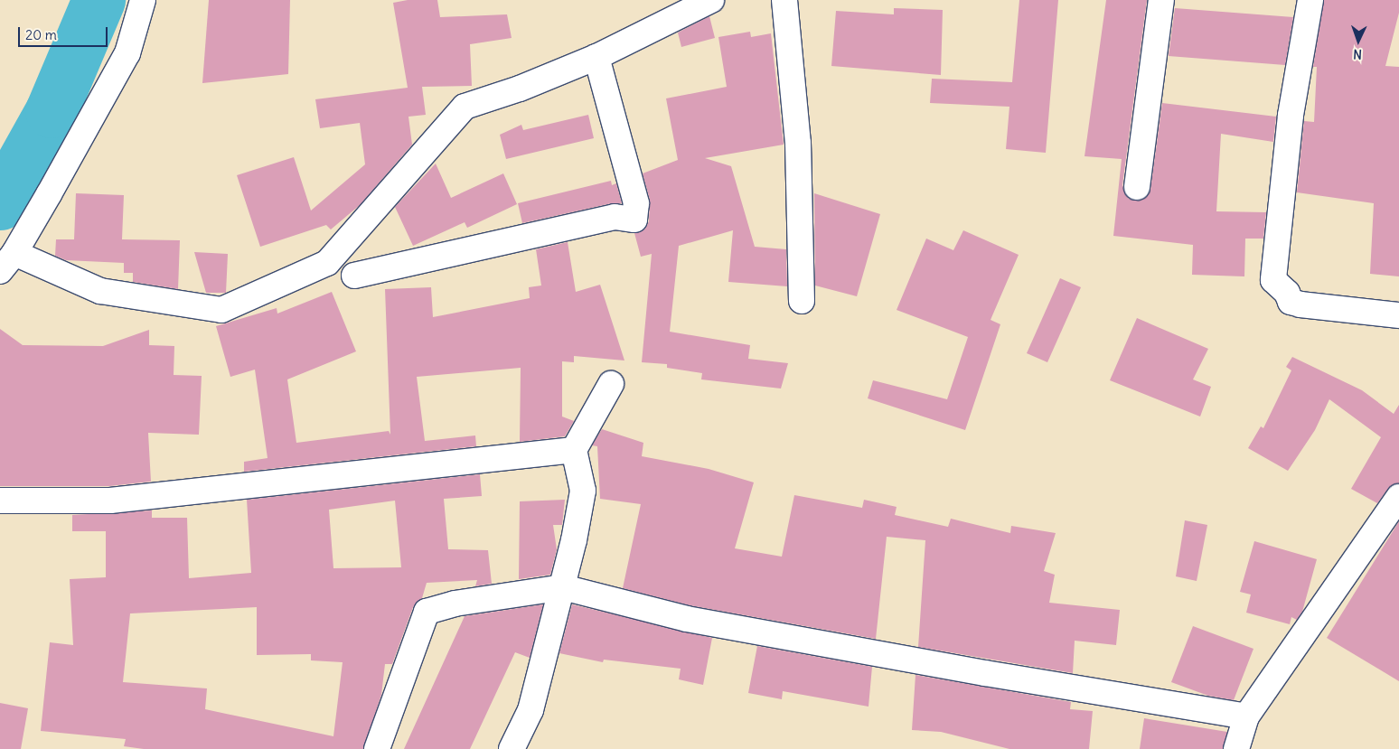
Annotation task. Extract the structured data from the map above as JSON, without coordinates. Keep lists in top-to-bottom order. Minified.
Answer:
{"scale_bar":"20 m","north":"bottom"}
